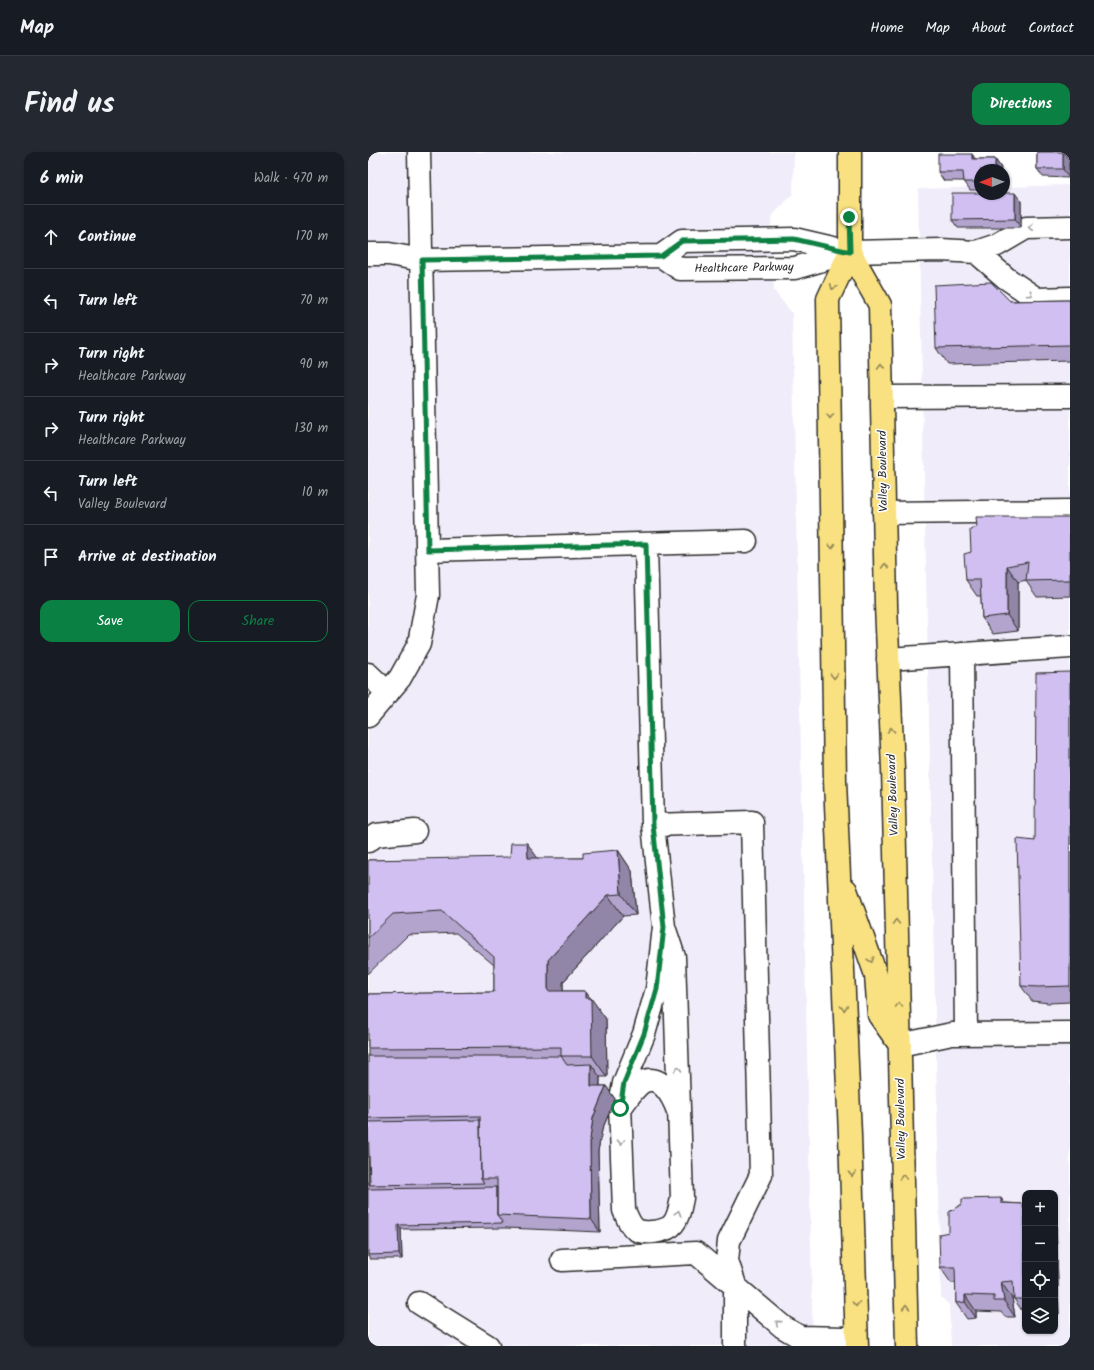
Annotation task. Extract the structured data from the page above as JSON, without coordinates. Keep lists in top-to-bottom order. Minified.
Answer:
{"streets":{"main road":["Valley Boulevard"],"street":["Healthcare Parkway"]},"crossings":[["Healthcare Parkway","Valley Boulevard"]],"north":"left","page":{"header":"Map","nav":["Home","Map","About","Contact"],"title":"Find us","buttons":["Directions",["Save","Share"]],"heading":["6 min","Walk · 470 m"],"list":[["Continue","170 m"],["Turn left","70 m"],["Turn right","Healthcare Parkway","90 m"],["Turn right","Healthcare Parkway","130 m"],["Turn left","Valley Boulevard","10 m"],"Arrive at destination"],"map_buttons":["+","−"]}}
